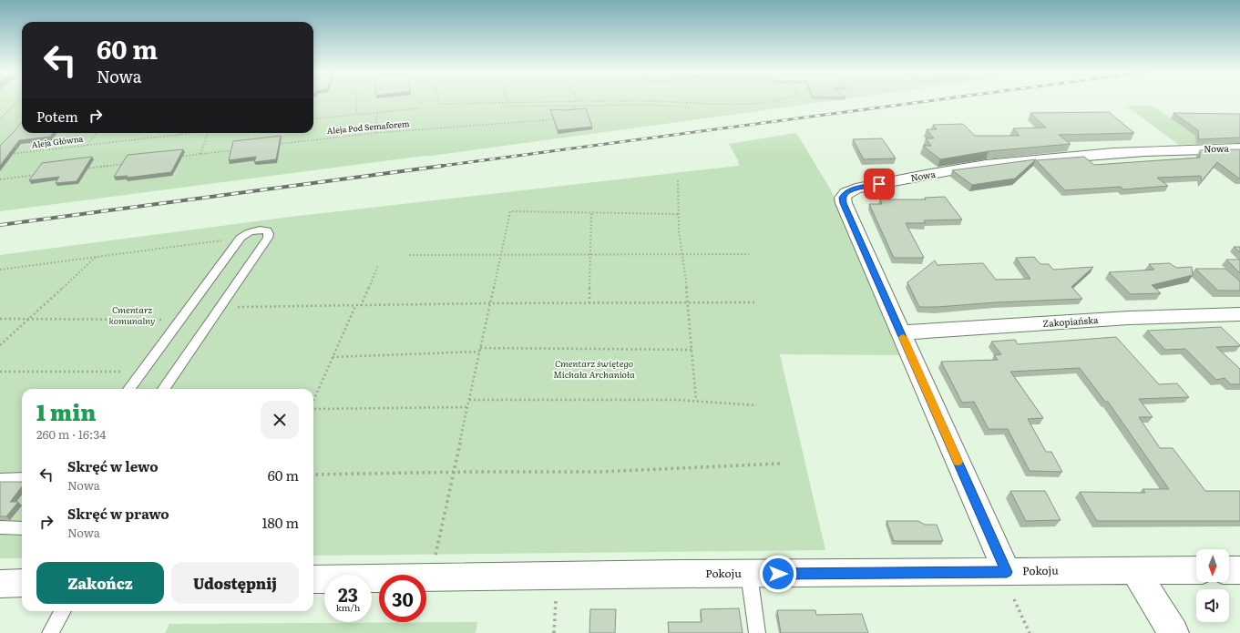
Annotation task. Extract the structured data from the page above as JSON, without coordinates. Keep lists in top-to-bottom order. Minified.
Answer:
{"streets":{"street":["Nowa","Zakopiańska","Pokoju"],"path":["Aleja Pod Semaforem","Aleja Główna"]},"crossings":[["Nowa","Zakopiańska"],["Nowa","Pokoju"]],"parks":["Cmentarz komunalny","Cmentarz świętego Michała Archanioła"],"north":"bottom","page":{"turn":["60 m","Nowa"],"then":"Potem","heading":["1 min","260 m · 16:34"],"list":[{"name":"Skręć w lewo","note":"Nowa","value":"60 m"},{"name":"Skręć w prawo","note":"Nowa","value":"180 m"}],"buttons":["Zakończ","Udostępnij"],"speed":"23 km/h","limit":"30"}}
